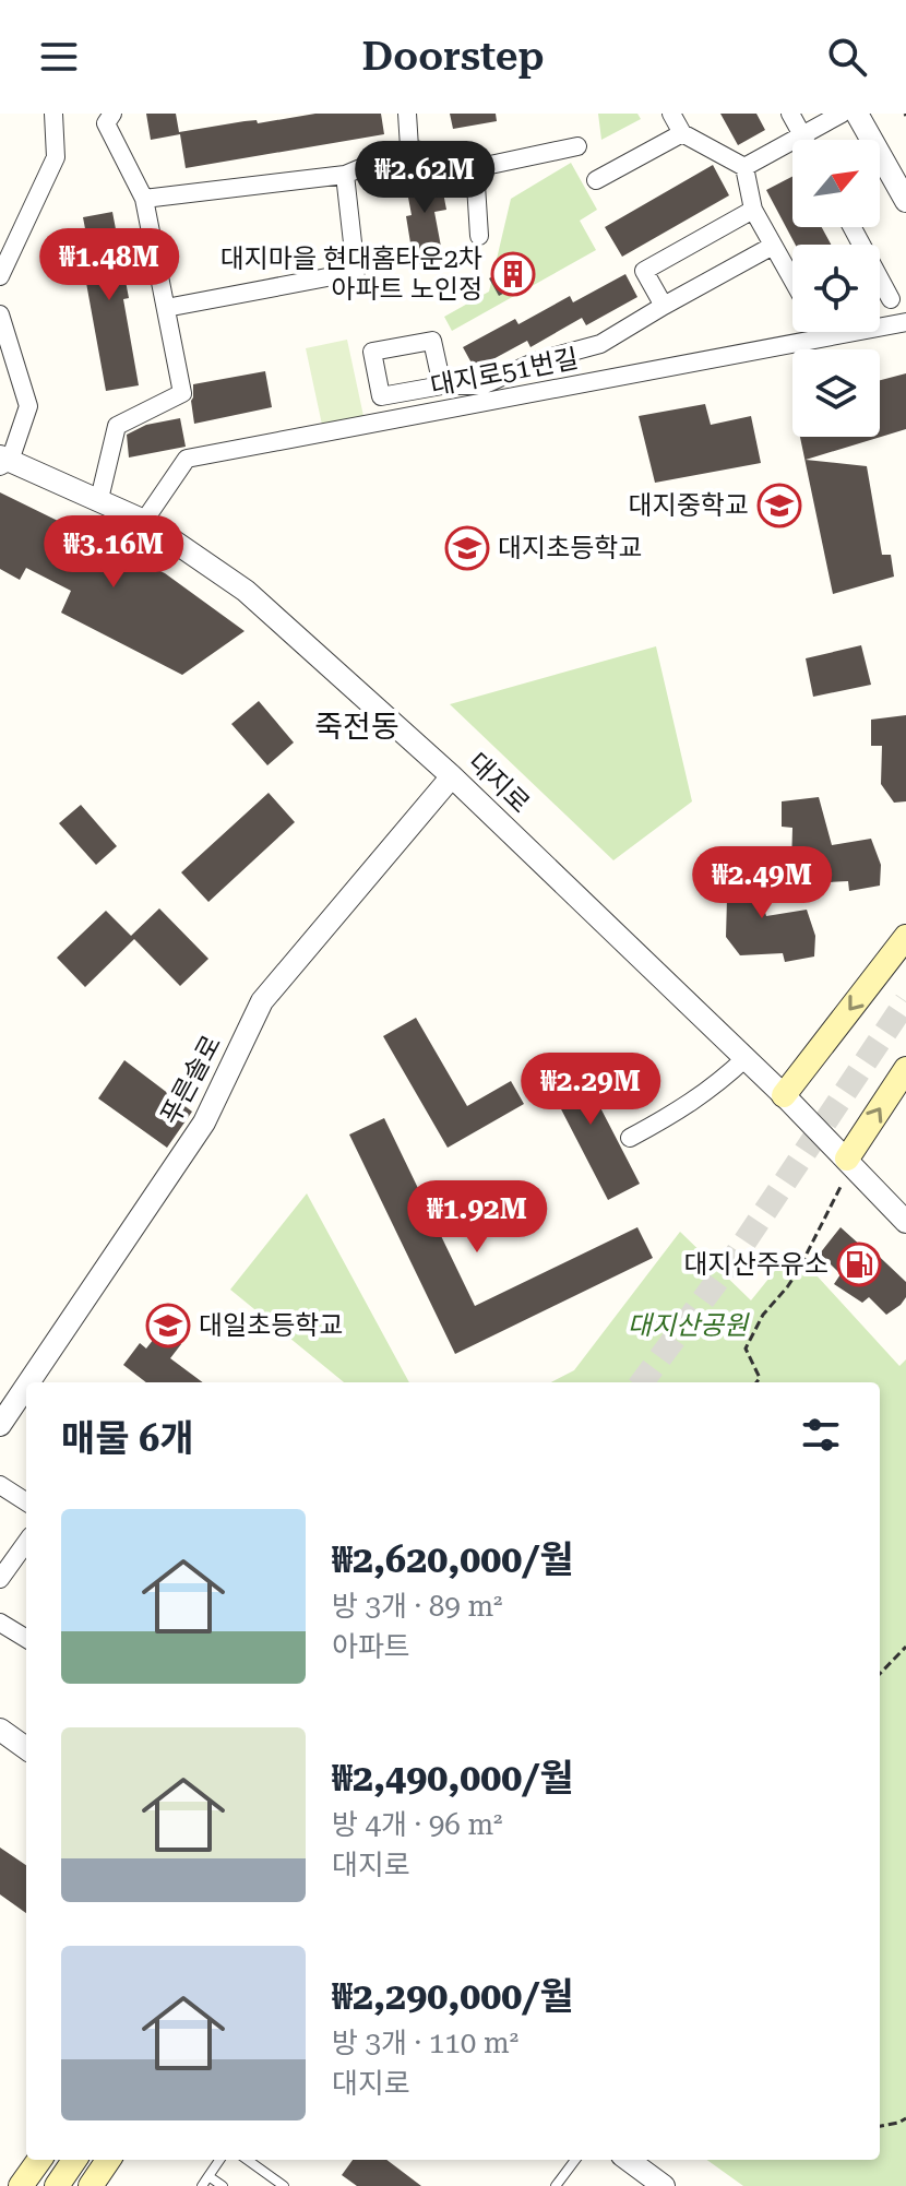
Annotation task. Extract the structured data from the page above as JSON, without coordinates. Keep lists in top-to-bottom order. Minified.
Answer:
{"streets":{"street":["대지로51번길","대지로","푸른솔로"]},"crossings":[["대지로51번길","대지로"],["대지로","푸른솔로"]],"districts":["죽전동"],"parks":["대지산공원"],"places":{"building":["대지마을 현대홈타운2차 아파트 노인정"],"school or university":["대지중학교","대지초등학교","대일초등학교"],"fuel station":["대지산주유소"]},"north":"top right","page":{"header":"Doorstep","price":["₩2.62M","₩1.48M","₩3.16M","₩2.49M","₩2.29M","₩1.92M"],"heading":"매물 6개","list":[{"name":"₩2,620,000/월","note":"방 3개 · 89 m² · 아파트"},{"name":"₩2,490,000/월","note":"방 4개 · 96 m² · 대지로"},{"name":"₩2,290,000/월","note":"방 3개 · 110 m² · 대지로"}]}}
